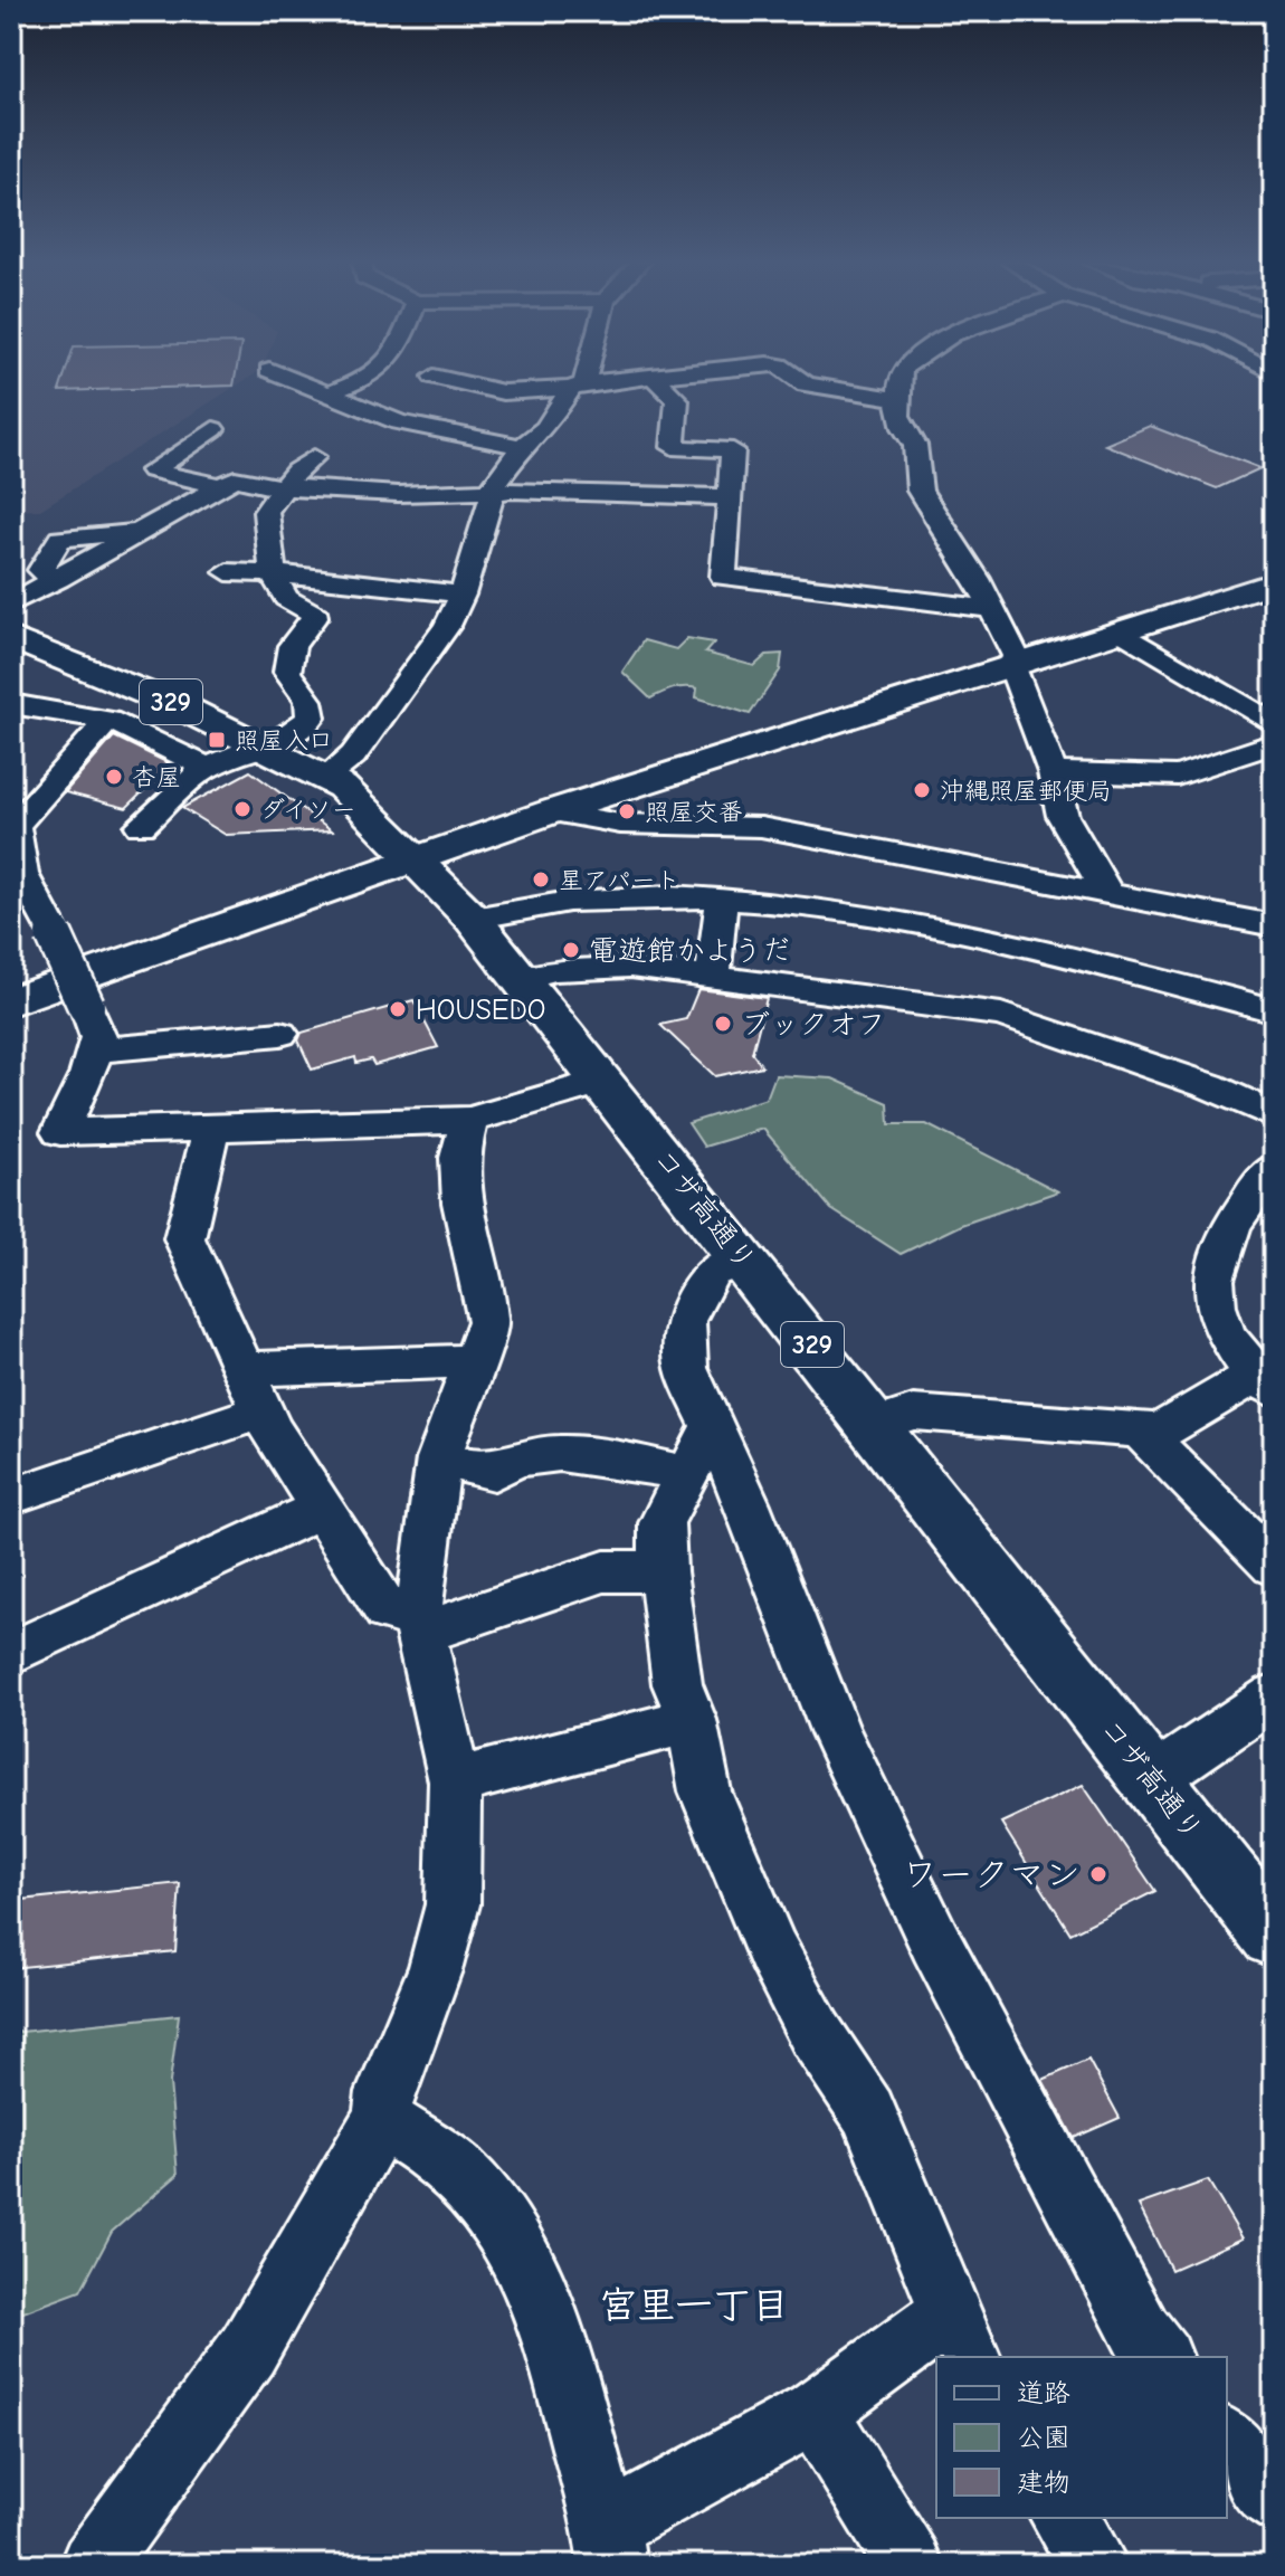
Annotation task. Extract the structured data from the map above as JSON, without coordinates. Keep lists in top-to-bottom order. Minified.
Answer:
{"streets":{"main road":["329","コザ高通り"]},"districts":["宮里一丁目"],"places":{"transit":["照屋入口"],"other":["杏屋","沖縄照屋郵便局","ダイソー","照屋交番","星アパート","電遊館かようだ","HOUSEDO","ブックオフ","ワークマン"]},"legend":["道路","公園","建物"]}
